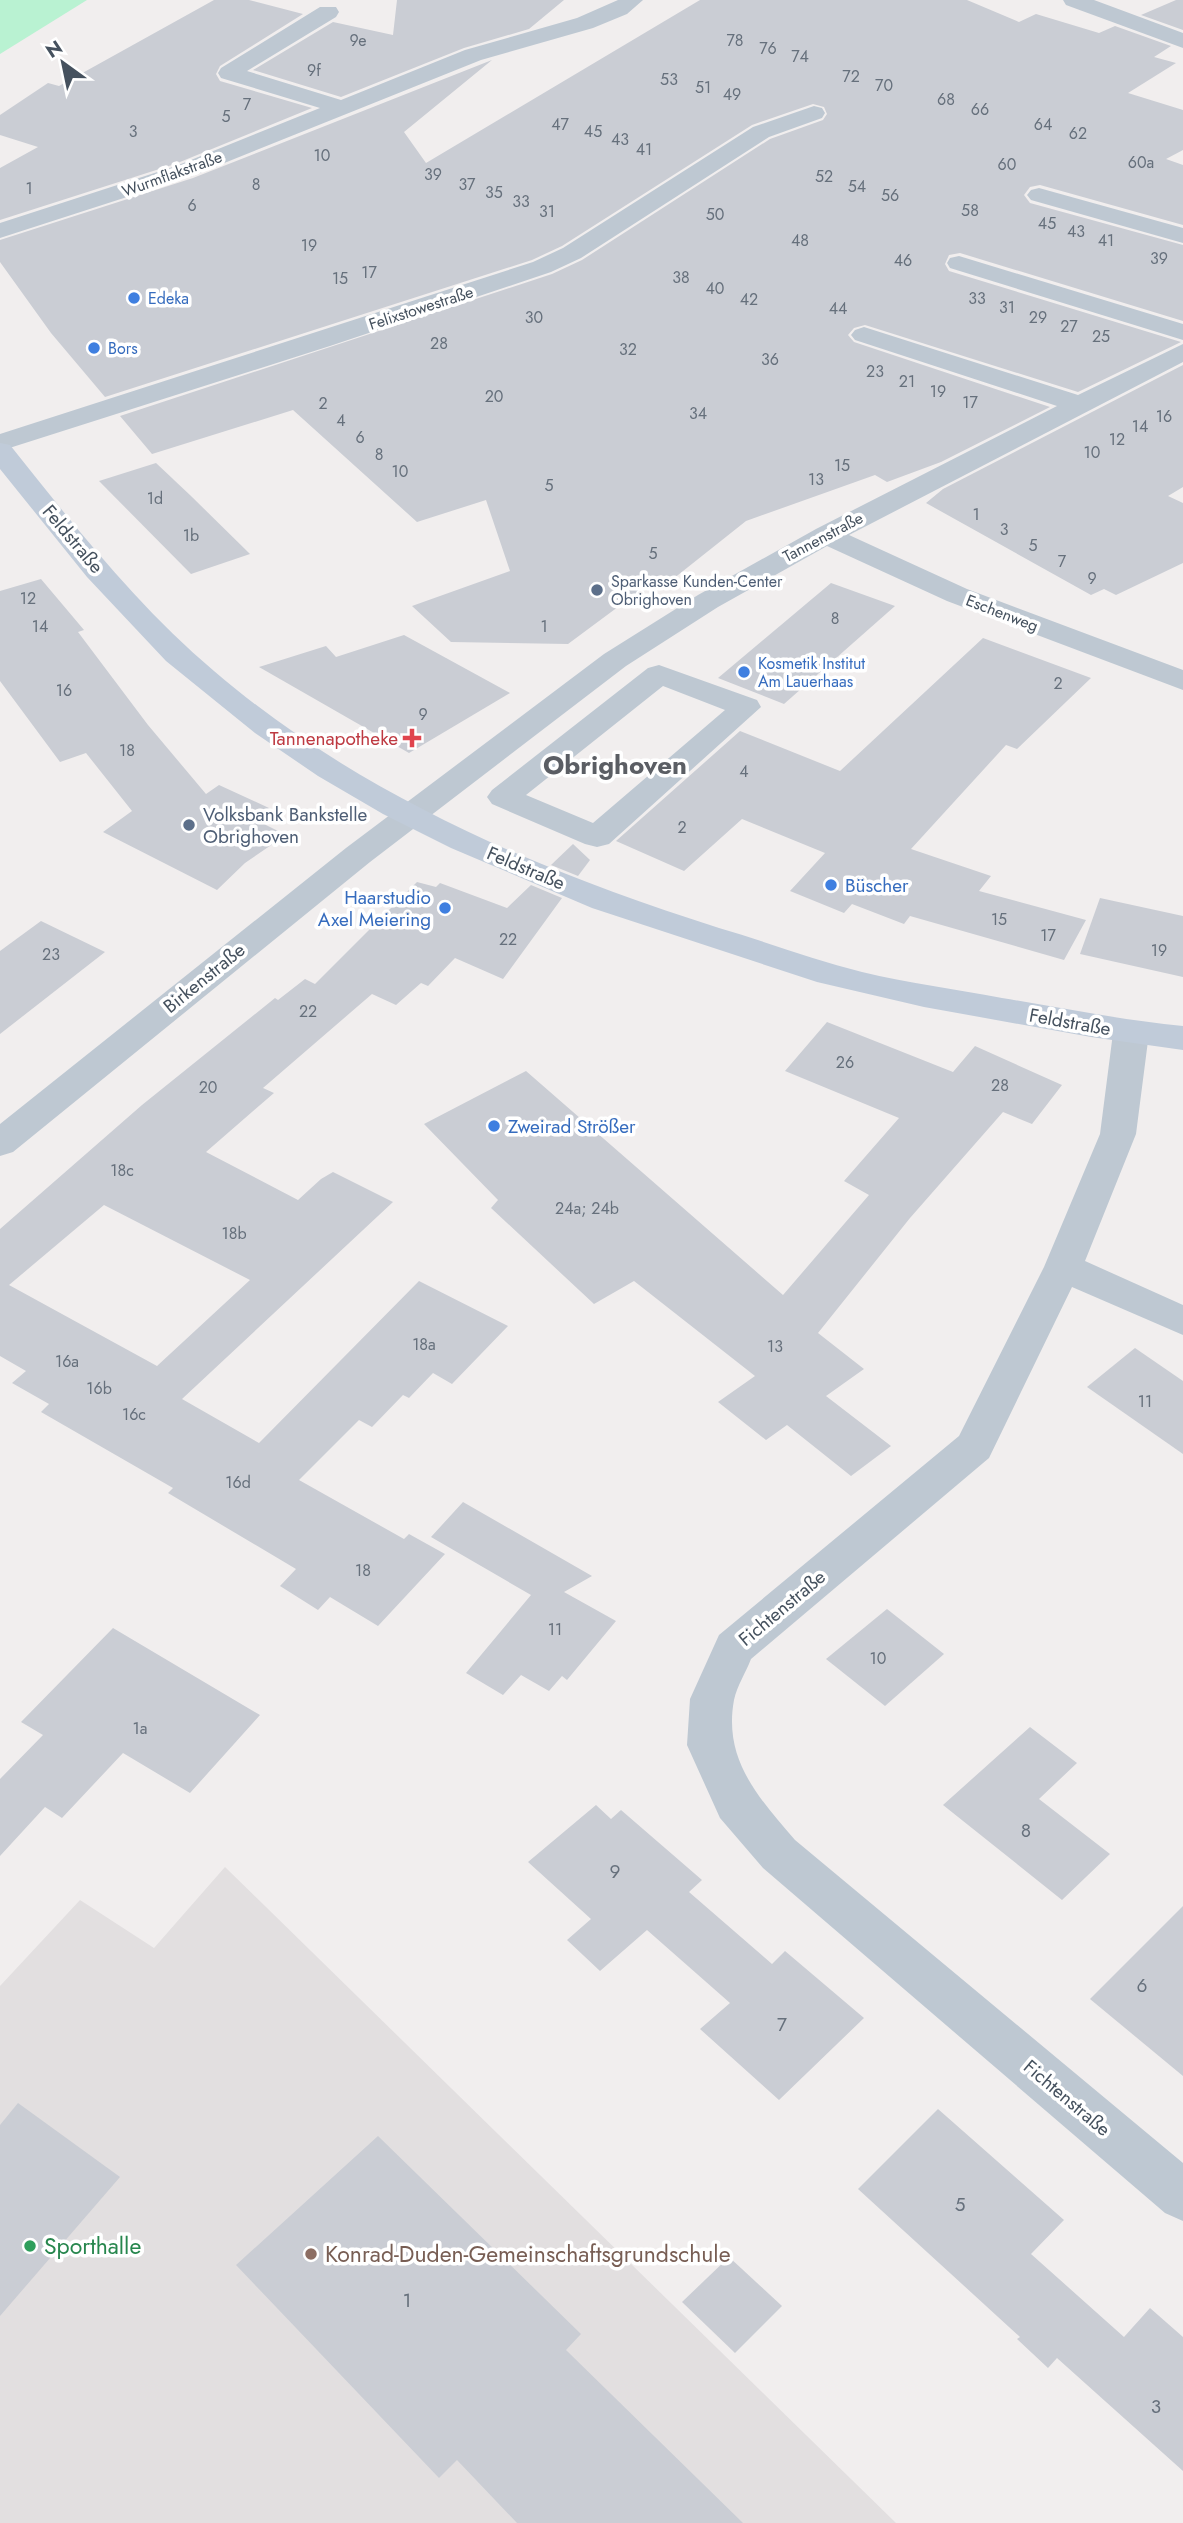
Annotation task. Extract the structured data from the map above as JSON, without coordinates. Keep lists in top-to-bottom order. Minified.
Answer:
{"streets":{"street":["Wurmflakstraße","Felixstowestraße","Tannenstraße","Feldstraße","Eschenweg","Birkenstraße","Fichtenstraße"]},"crossings":[["Tannenstraße","Feldstraße"],["Tannenstraße","Eschenweg"],["Tannenstraße","Birkenstraße"],["Feldstraße","Birkenstraße"],["Feldstraße","Fichtenstraße"]],"districts":["Obrighoven"],"places":{"other":["Edeka","Bors","Sparkasse Kunden-Center Obrighoven","Kosmetik Institut Am Lauerhaas","Volksbank Bankstelle Obrighoven","Büscher","Haarstudio Axel Meiering","Zweirad Strößer","Sporthalle","Konrad-Duden-Gemeinschaftsgrundschule"],"health":["Tannenapotheke"]},"house_numbers":["9e","78","76","74","9f","72","53","70","51","49","68","7","66","5","47","64","3","45","62","43","41","10","60a","60","39","52","8","37","54","1","35","56","33","6","58","31","50","45","43","48","41","19","39","46","17","38","15","40","33","42","31","44","30","29","27","25","28","32","36","23","21","19","20","17","2","34","16","4","14","6","12","10","8","15","10","13","5","1d","1","3","1b","5","5","7","9","12","8","14","1","2","16","9","18","4","2","15","17","22","19","23","22","26","28","20","18c","24a; 24b","18b","18a","13","16a","16b","11","16c","16d","18","11","10","1a","8","9","6","7","5","1","3"],"north":"top left"}
